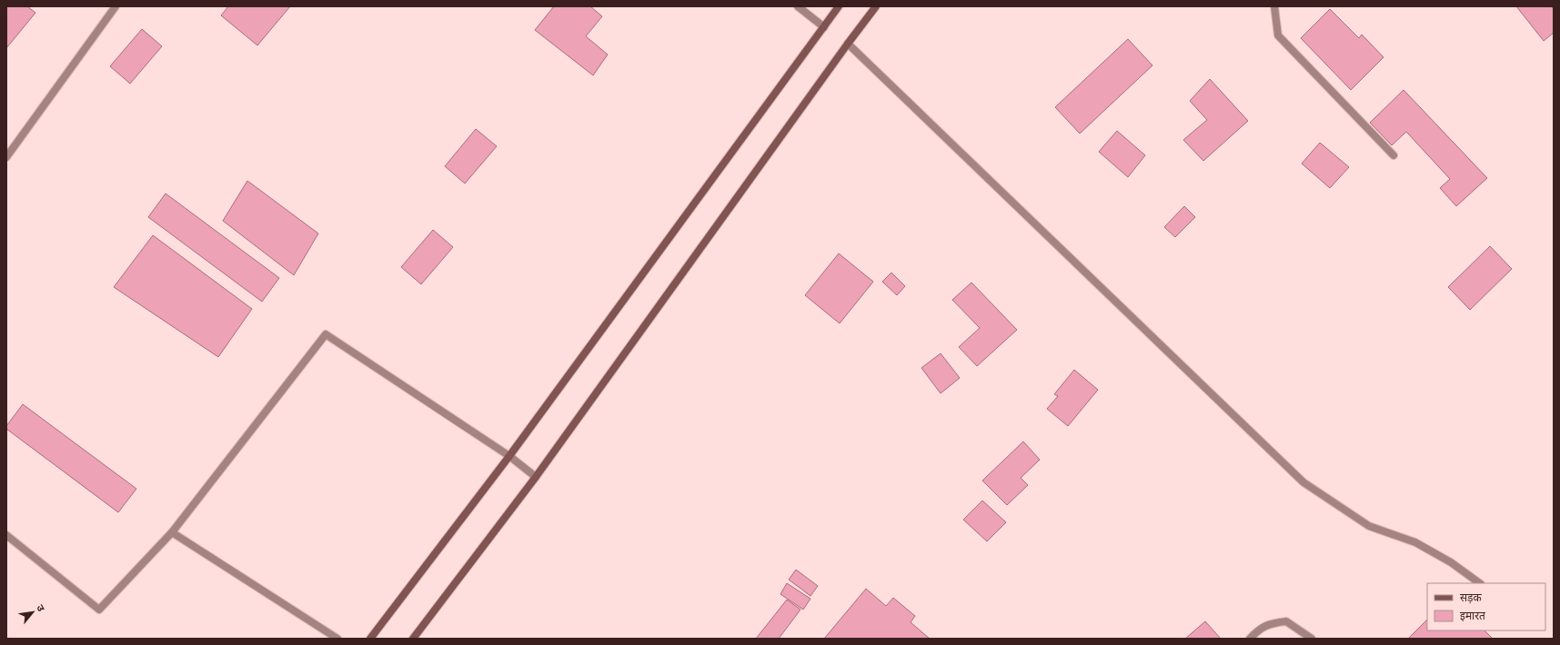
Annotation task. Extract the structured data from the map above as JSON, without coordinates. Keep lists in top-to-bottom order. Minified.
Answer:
{"legend":["सड़क","इमारत"],"north":"top right"}
